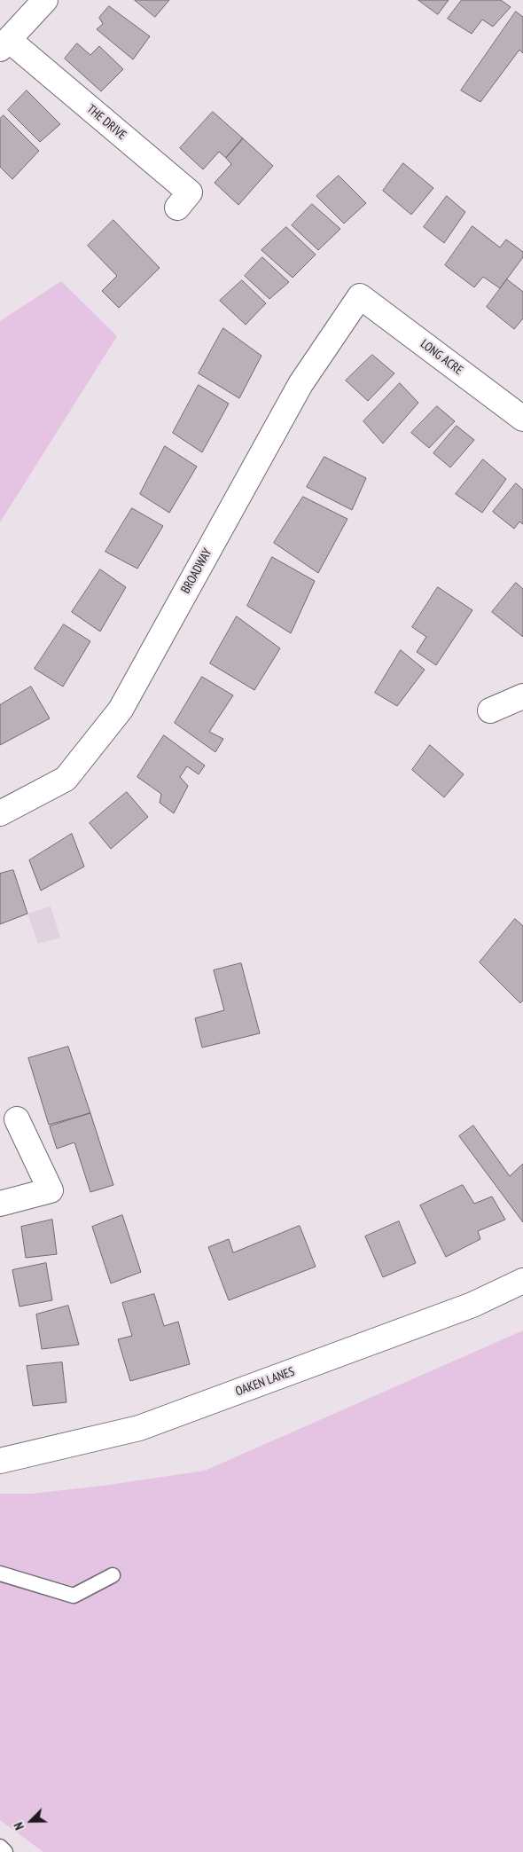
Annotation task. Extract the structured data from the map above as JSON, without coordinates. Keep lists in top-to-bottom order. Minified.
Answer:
{"streets":{"street":["THE DRIVE","LONG ACRE","BROADWAY","OAKEN LANES"]},"crossings":[["LONG ACRE","BROADWAY"]],"north":"bottom left"}
